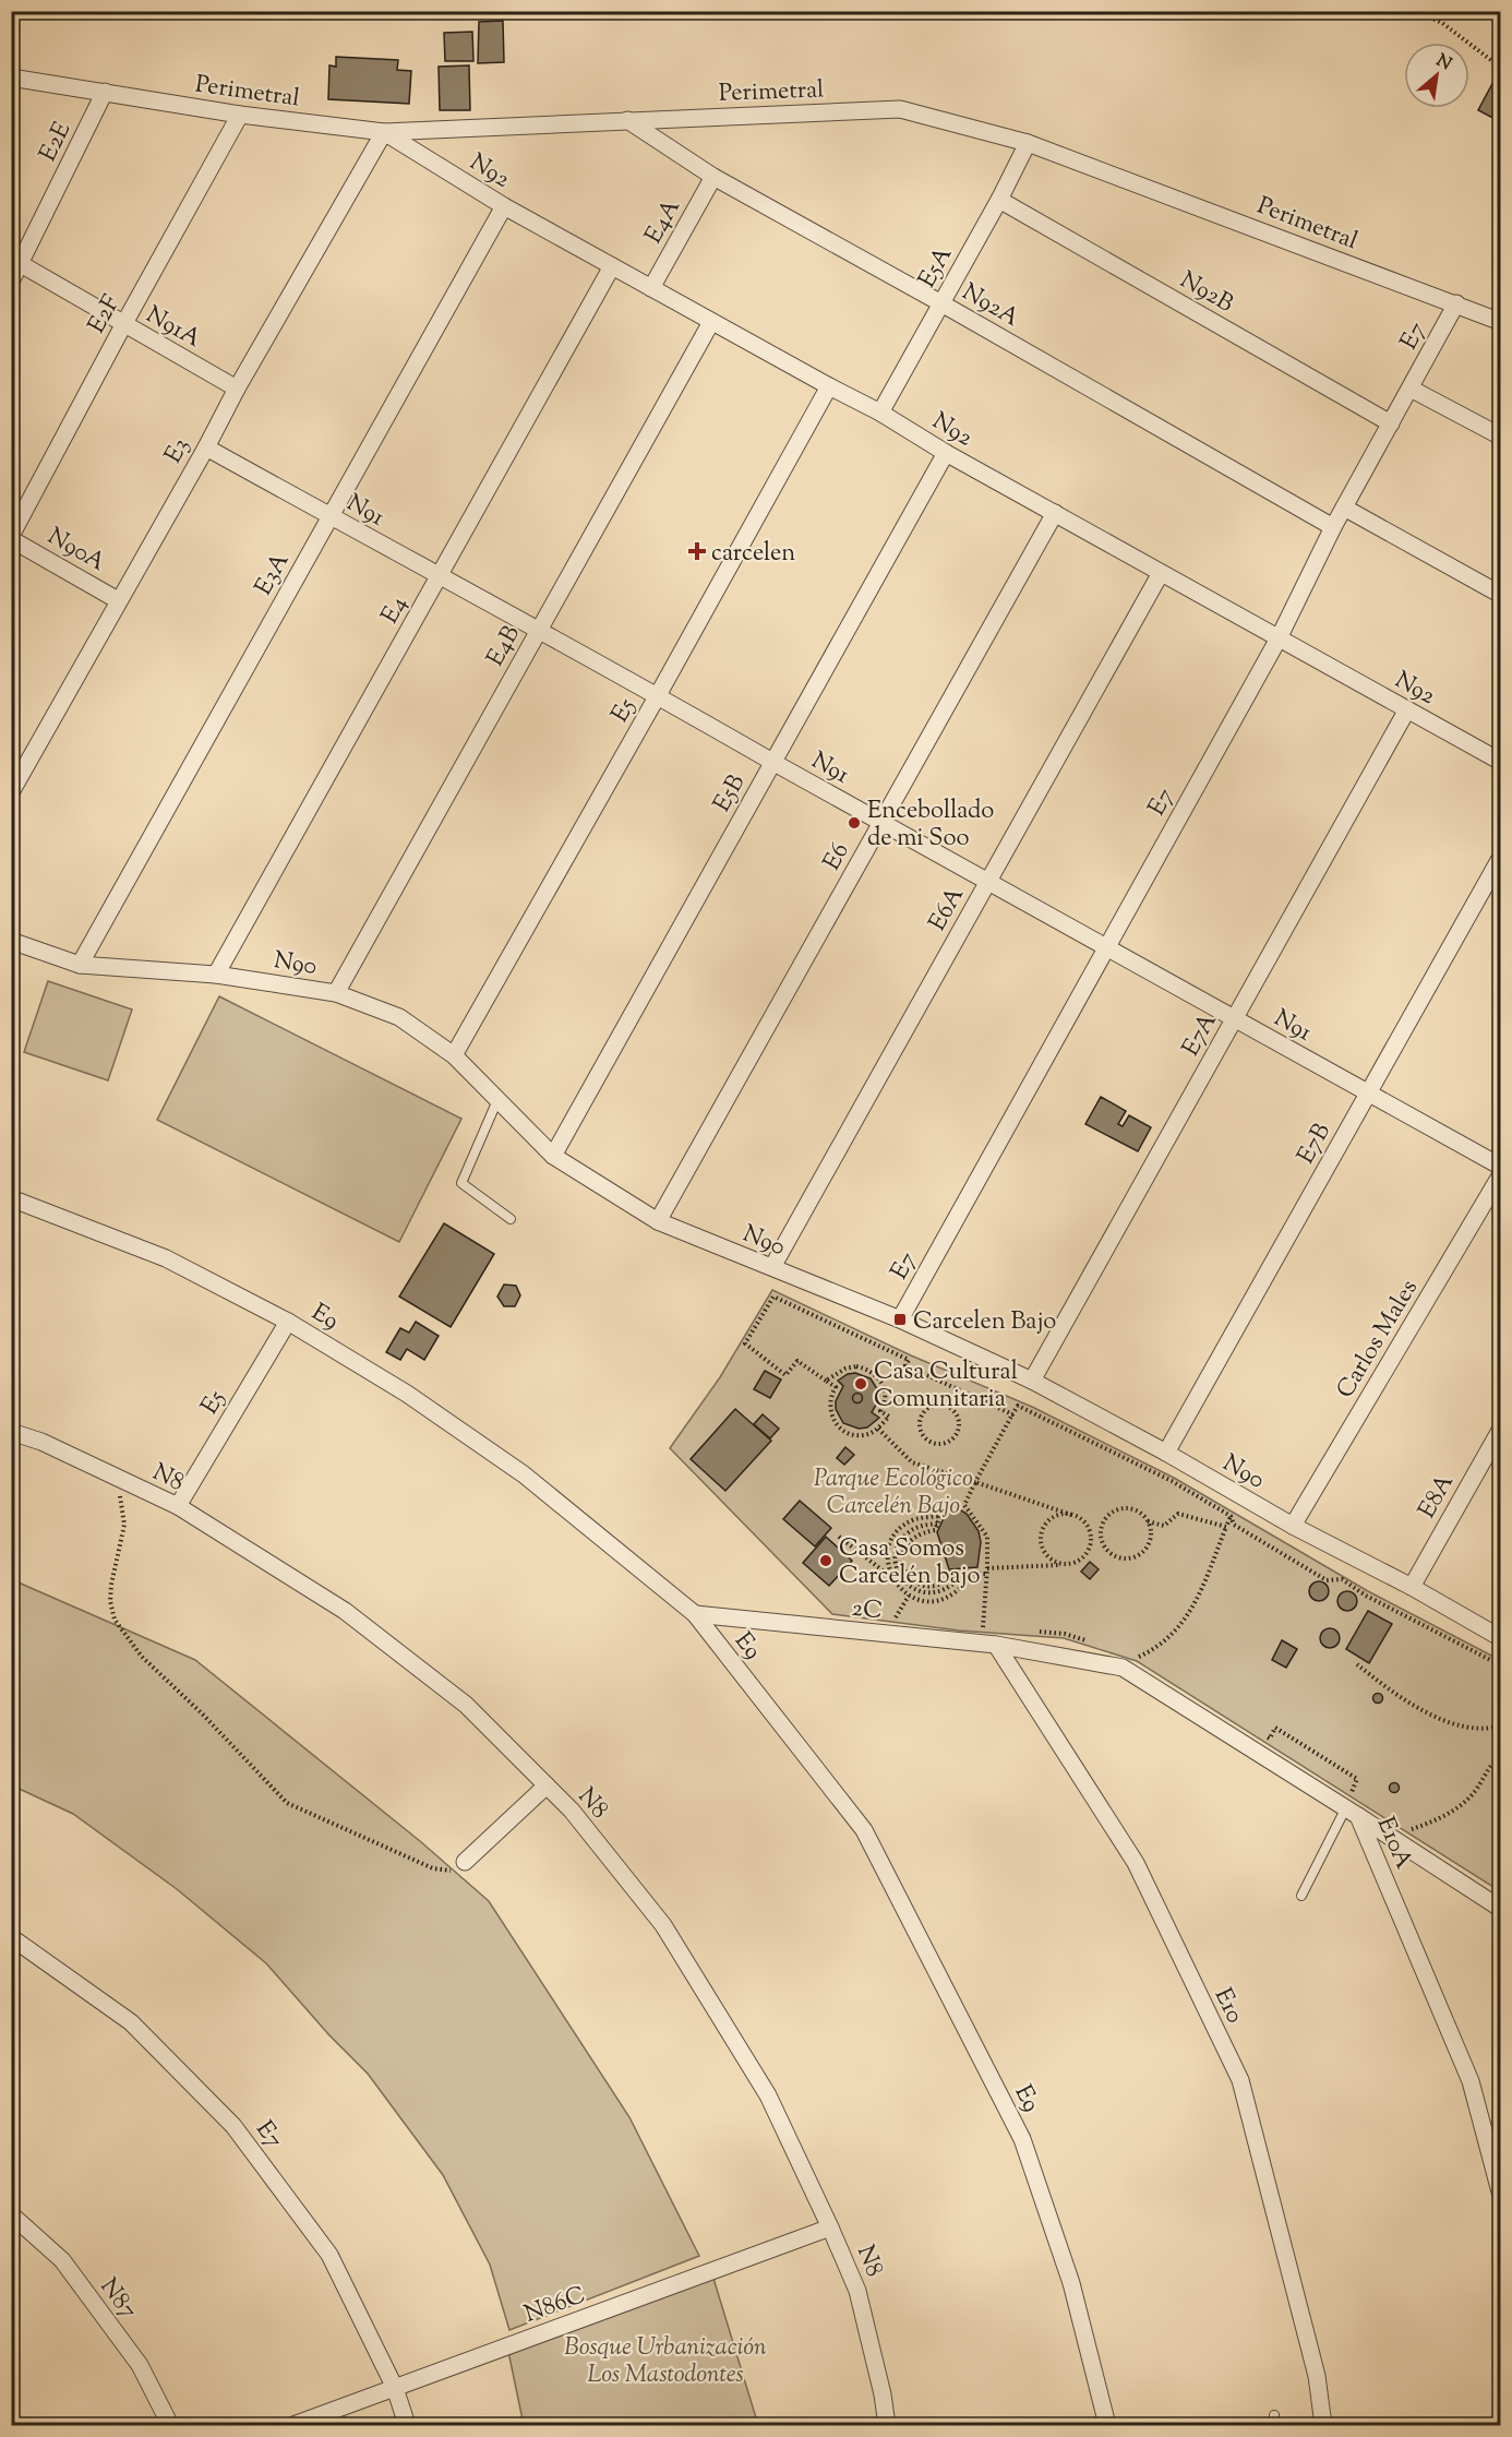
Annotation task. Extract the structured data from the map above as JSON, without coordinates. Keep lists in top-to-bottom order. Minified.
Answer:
{"streets":{"street":["Perimetral","E2E","N92","E4A","E5A","N92B","N92A","E2F","N91A","E7","E3","N91","N90A","E3A","E4","E4B","E5","E5B","E6","E6A","N90","E7A","E7B","E9","Carlos Males","N8","E8A","2C","E10A","E10","N87","N86C"]},"crossings":[["Perimetral","E2E"],["Perimetral","N92"],["Perimetral","E5A"],["Perimetral","N92A"],["Perimetral","E2F"],["Perimetral","E7"],["Perimetral","E3"],["E2E","N91A"],["N92","E4A"],["N92","E5A"],["N92","E7"],["N92","E3"],["N92","E3A"],["N92","E4"],["N92","E4B"],["N92","E5"],["N92","E5B"],["N92","E6"],["N92","E6A"],["N92","E7A"],["E4A","N92A"],["E5A","N92B"],["E5A","N92A"],["N92B","E7"],["N92A","E7"],["E2F","N91A"],["E2F","N90A"],["N91A","E3"],["E7","N91"],["E7","N90"],["E7","N86C"],["E3","N91"],["E3","N90A"],["N91","E3A"],["N91","E4"],["N91","E4B"],["N91","E5"],["N91","E5B"],["N91","E6"],["N91","E6A"],["N91","E7A"],["N91","E7B"],["E3A","N90"],["E4","N90"],["E4B","N90"],["E5","N90"],["E5","E9"],["E5","N8"],["E5B","N90"],["E6","N90"],["E6A","N90"],["N90","E7A"],["N90","E7B"],["N90","Carlos Males"],["N90","E8A"],["E9","2C"],["N8","N86C"],["2C","E10A"],["2C","E10"],["E10A","E10"]],"parks":["Parque Ecológico Carcelén Bajo","Bosque Urbanización Los Mastodontes"],"places":{"health":["carcelen"],"other":["Encebollado de mi Soo","Casa Cultural Comunitaria","Casa Somos Carcelén bajo"],"transit":["Carcelen Bajo"]},"north":"top right"}
